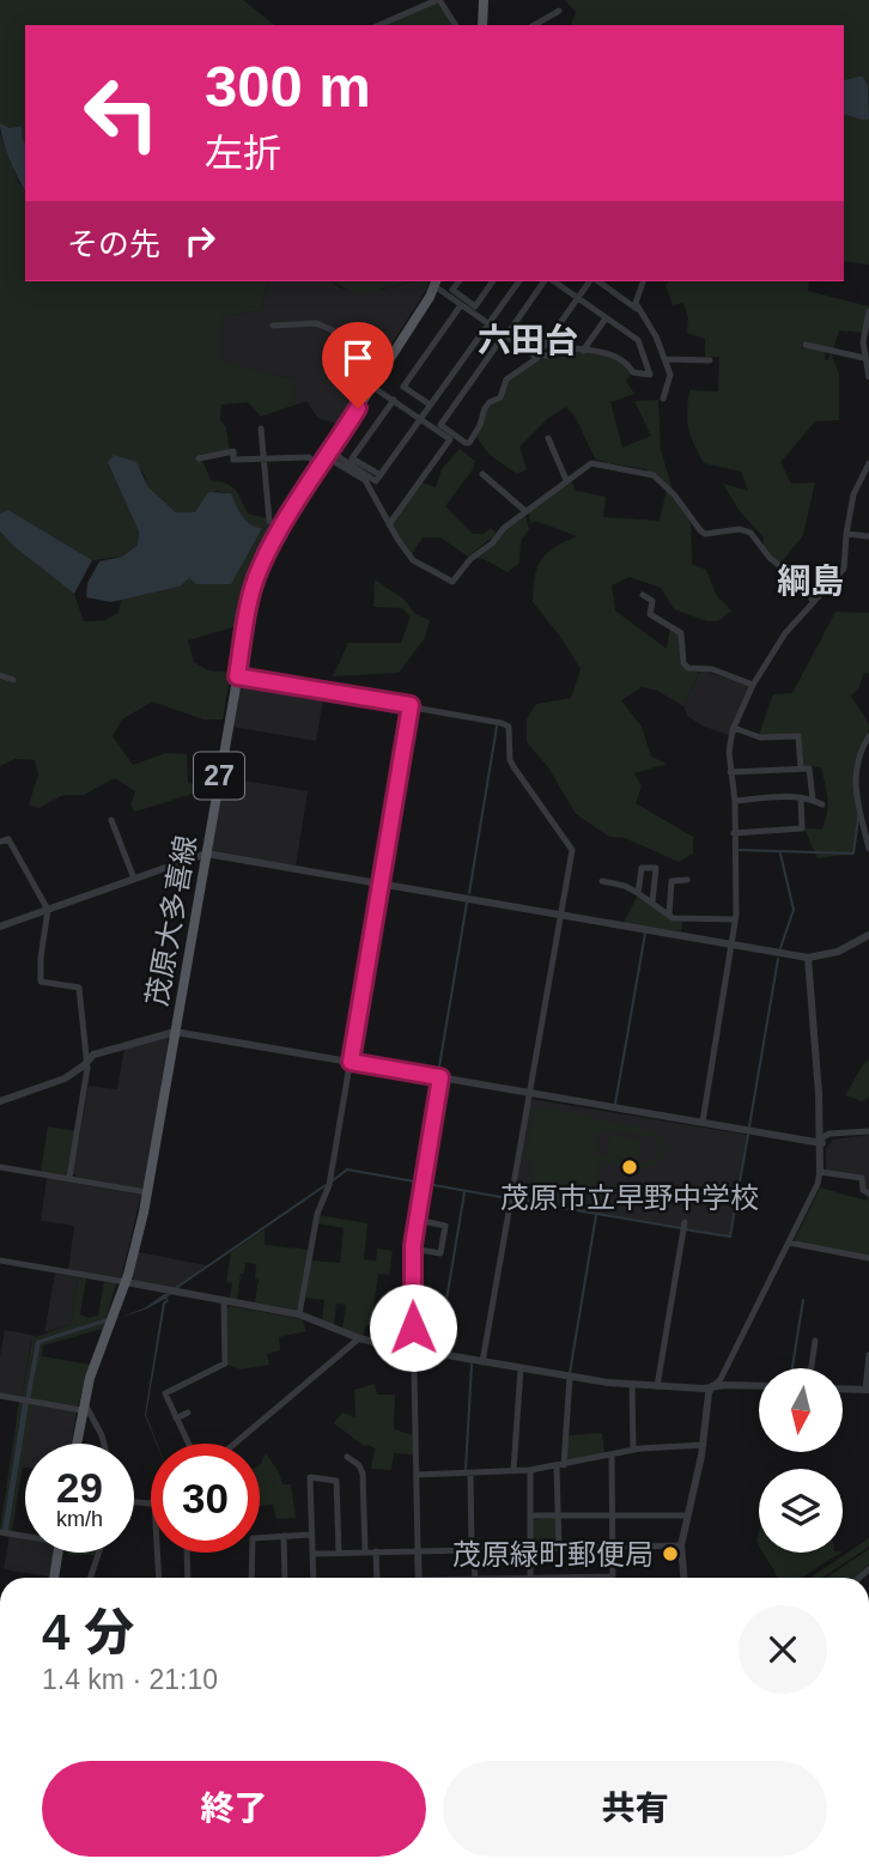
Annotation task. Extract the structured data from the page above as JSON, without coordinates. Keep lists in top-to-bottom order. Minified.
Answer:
{"streets":{"main road":["27","茂原大多喜線"]},"districts":["六田台","綱島"],"places":["茂原市立早野中学校","茂原緑町郵便局"],"north":"bottom","page":{"turn":["300 m","左折"],"then":"その先","speed":"29 km/h","limit":"30","heading":["4 分","1.4 km · 21:10"],"buttons":["終了","共有"]}}
